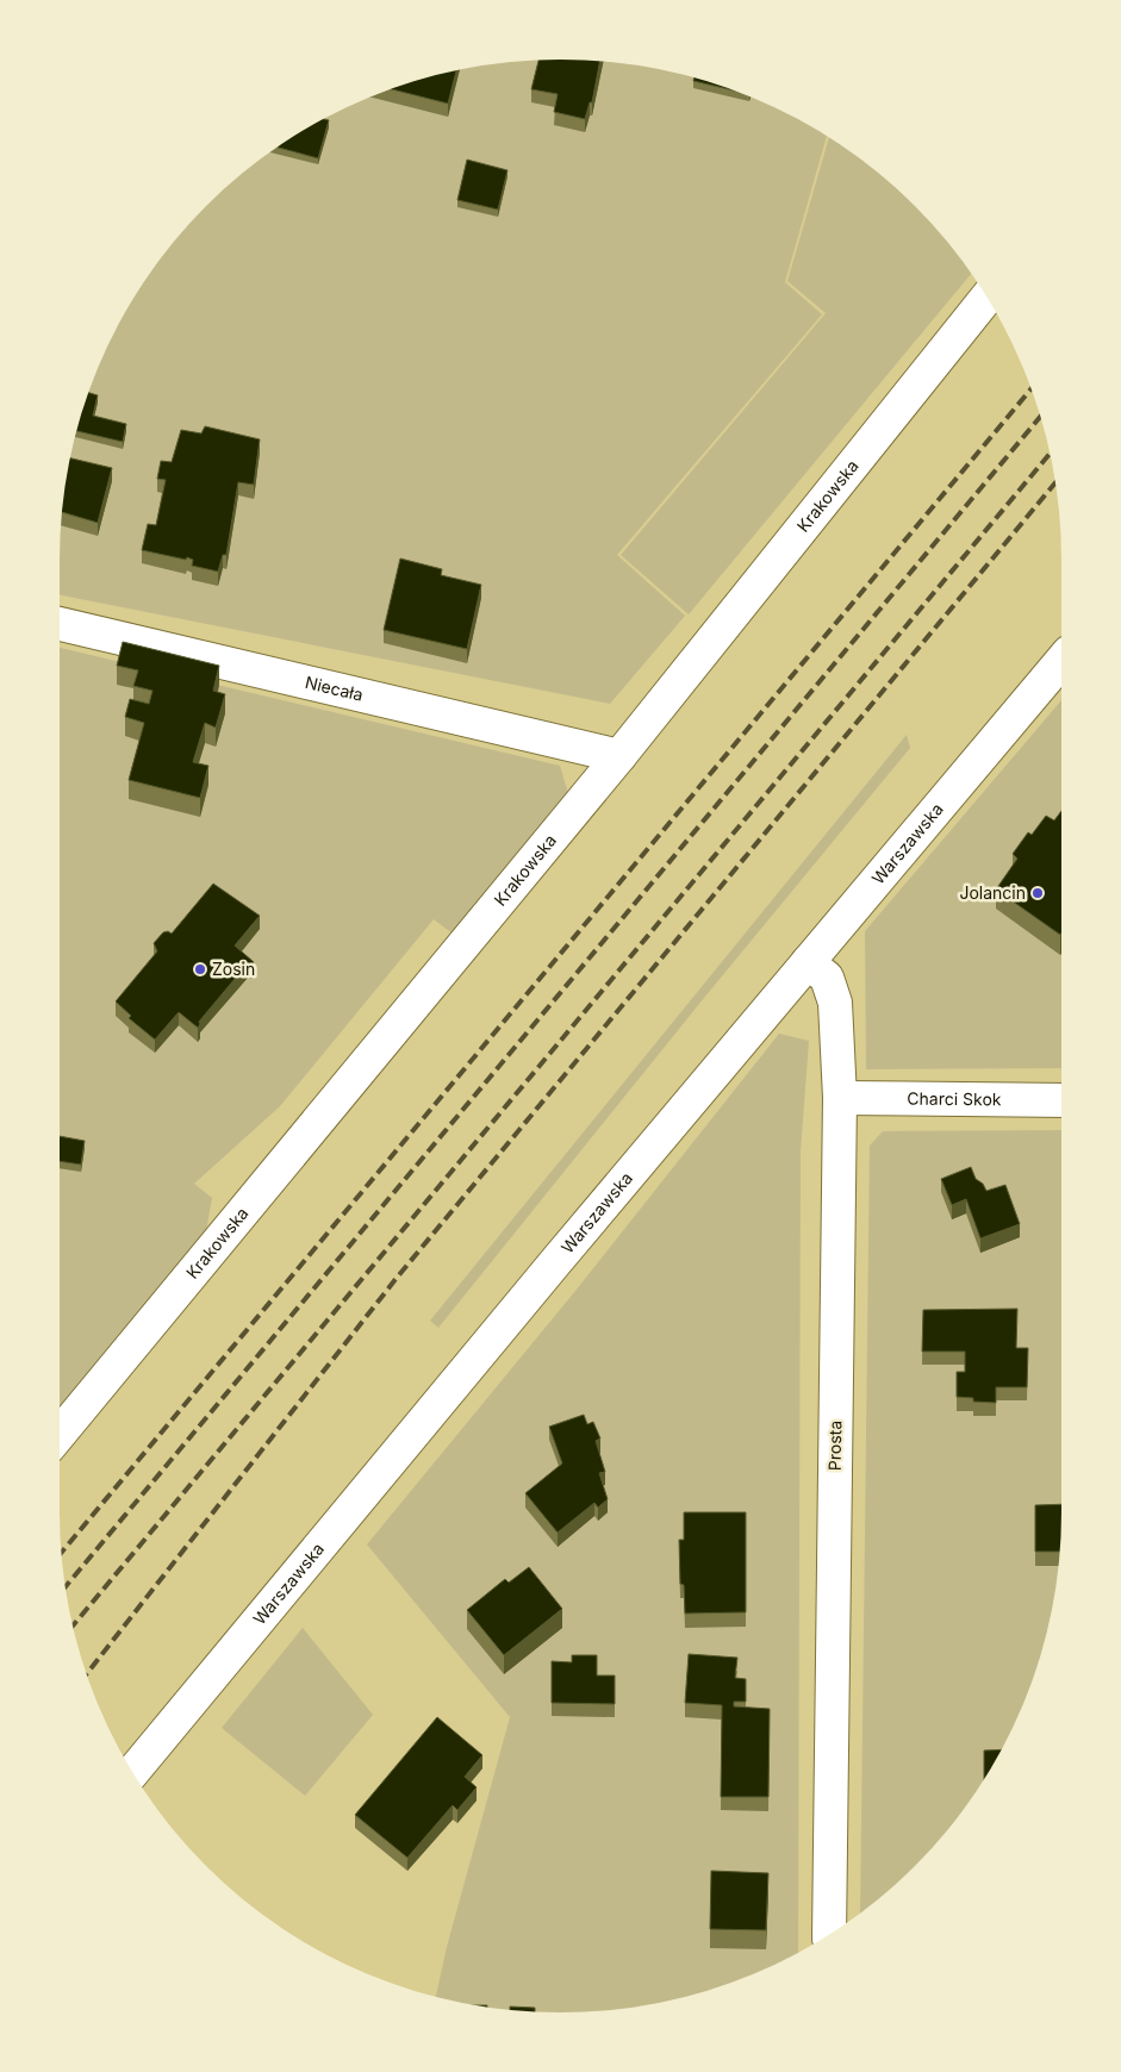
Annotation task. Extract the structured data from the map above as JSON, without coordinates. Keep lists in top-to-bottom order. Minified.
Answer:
{"streets":{"street":["Krakowska","Niecała","Warszawska","Charci Skok","Prosta"]},"crossings":[["Krakowska","Niecała"],["Warszawska","Prosta"],["Charci Skok","Prosta"]],"places":["Jolancin","Zosin"]}
